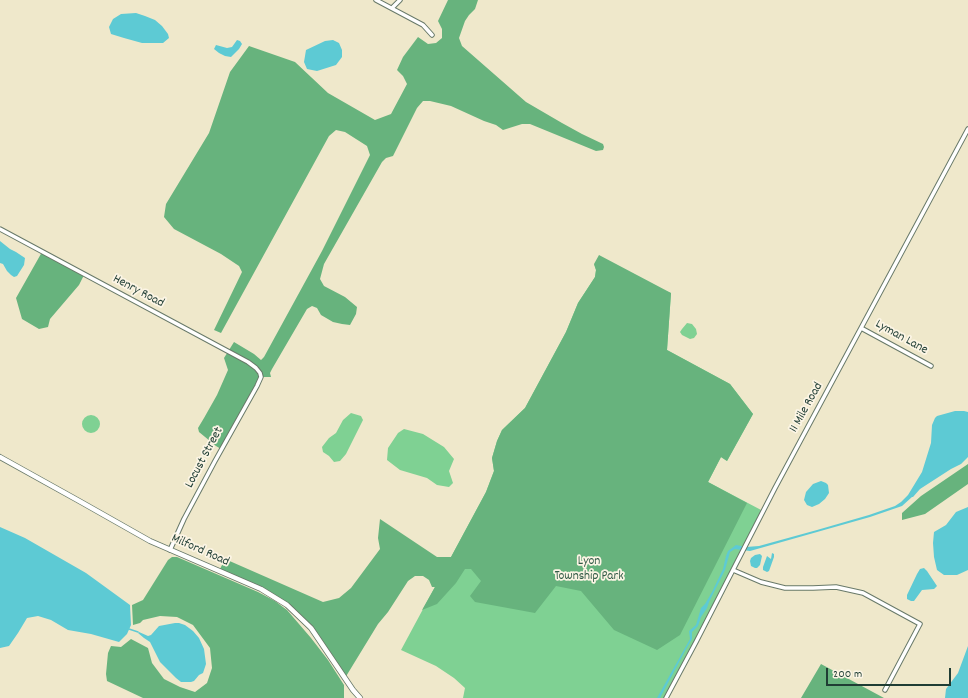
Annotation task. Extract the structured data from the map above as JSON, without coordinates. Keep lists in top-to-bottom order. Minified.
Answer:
{"streets":{"street":["Henry Road","Lyman Lane","11 Mile Road","Locust Street","Milford Road"]},"crossings":[["Henry Road","Locust Street"],["Lyman Lane","11 Mile Road"],["Locust Street","Milford Road"]],"parks":["Lyon Township Park"],"scale_bar":"200 m"}
